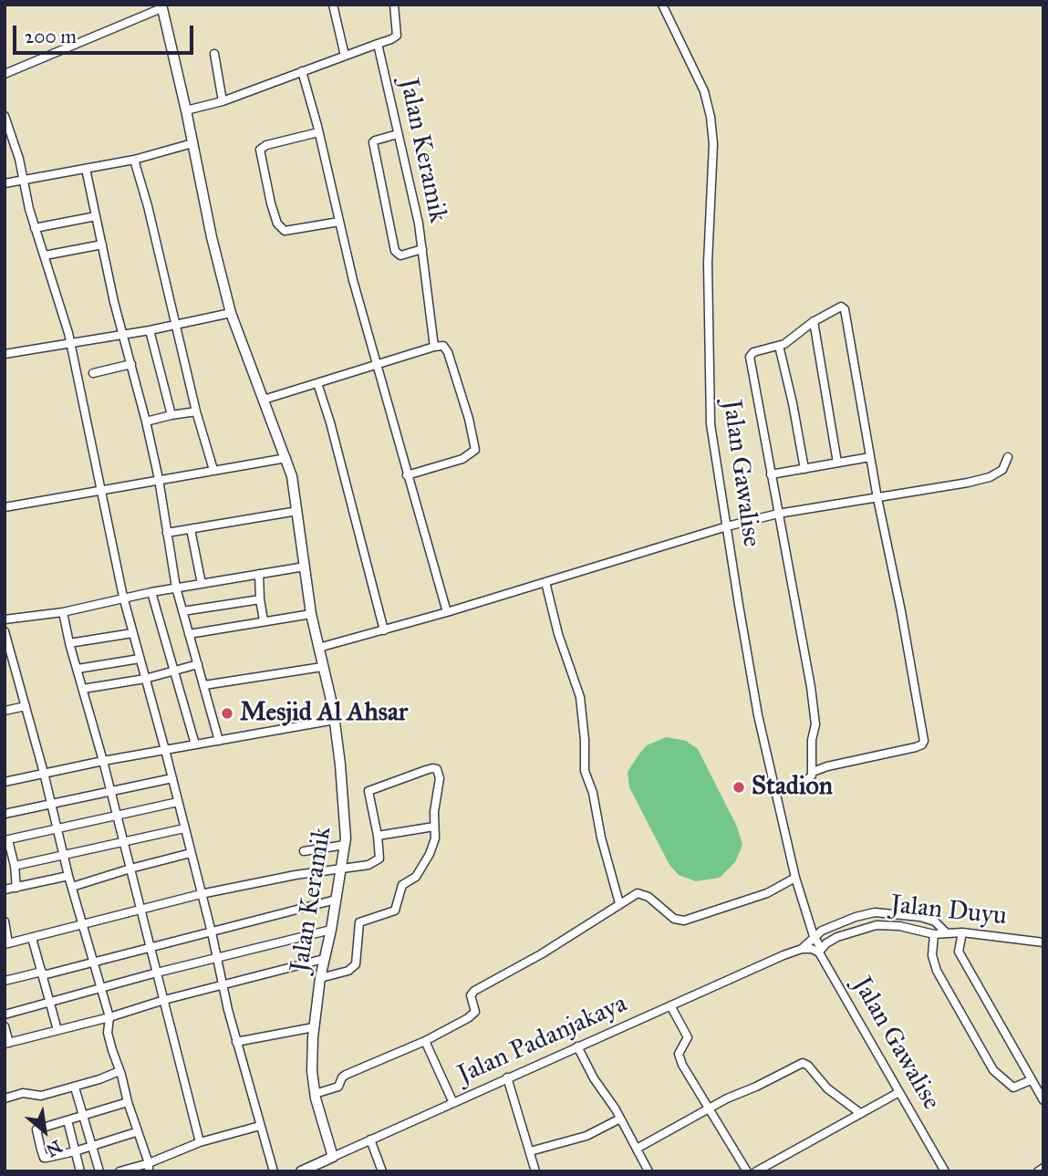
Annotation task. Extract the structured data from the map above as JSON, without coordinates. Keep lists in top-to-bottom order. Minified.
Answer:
{"streets":{"street":["Jalan Keramik","Jalan Gawalise","Jalan Duyu","Jalan Padanjakaya"]},"crossings":[["Jalan Keramik","Jalan Padanjakaya"],["Jalan Gawalise","Jalan Duyu"]],"places":["Mesjid Al Ahsar","Stadion"],"scale_bar":"200 m","north":"bottom right"}
